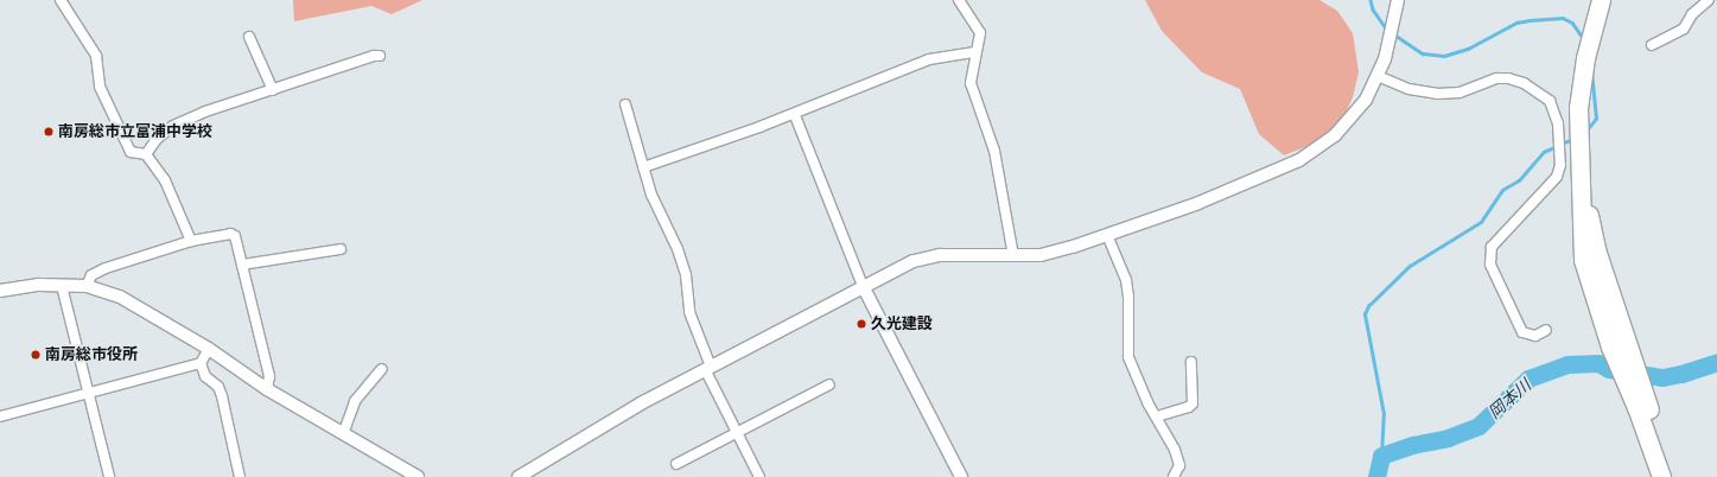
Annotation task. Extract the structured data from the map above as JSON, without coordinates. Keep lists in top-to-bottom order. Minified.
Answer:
{"water":["岡本川"],"places":["南房総市立富浦中学校","久光建設","南房総市役所"]}
